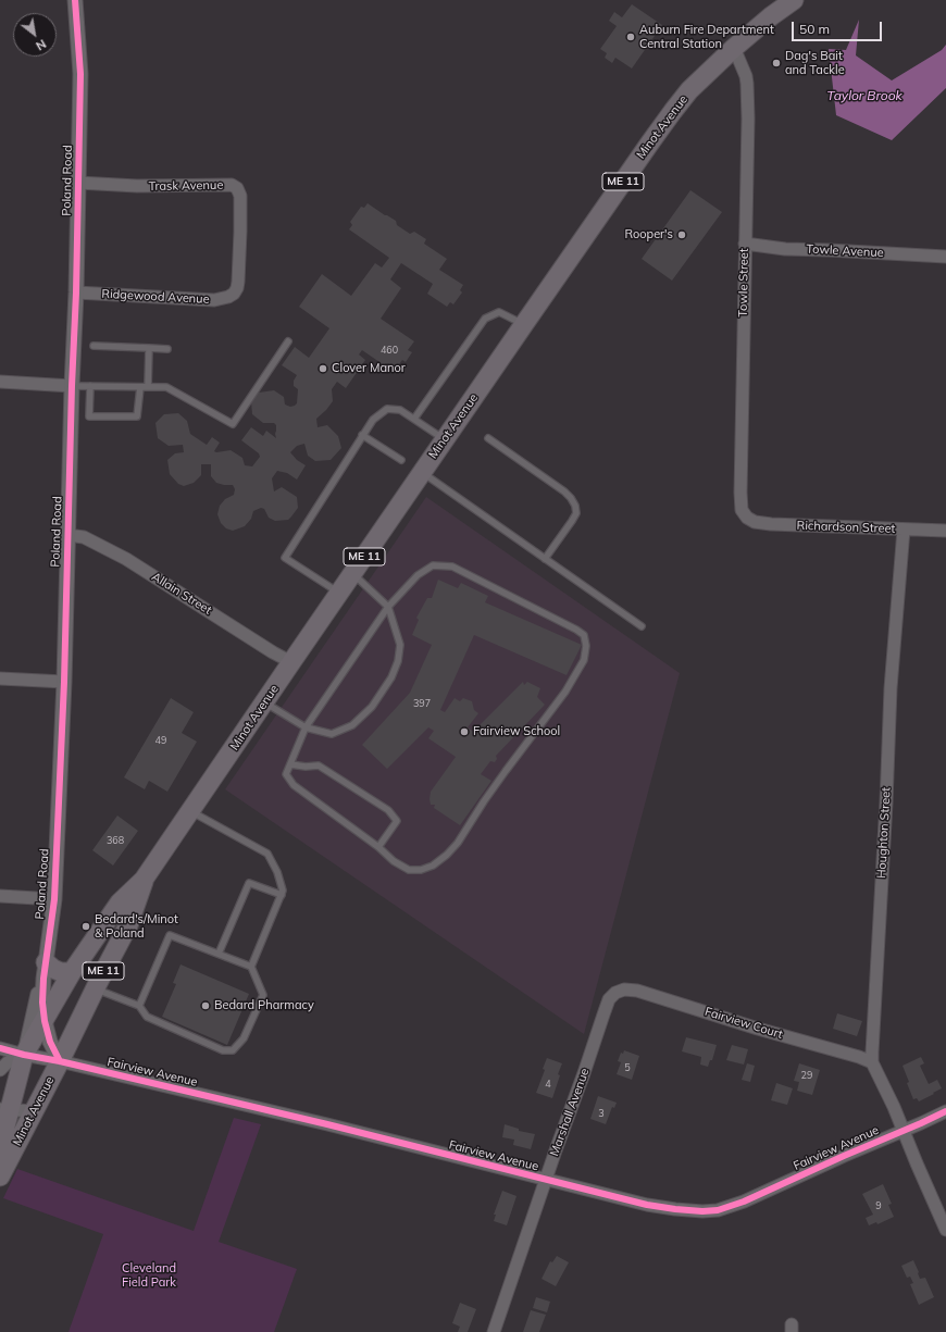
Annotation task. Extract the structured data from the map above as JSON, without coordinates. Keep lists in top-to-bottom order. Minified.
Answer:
{"streets":{"main road":["Minot Avenue","ME 11"],"street":["Poland Road","Trask Avenue","Towle Avenue","Towle Street","Ridgewood Avenue","Richardson Street","Allain Street","Houghton Street","Fairview Court","Fairview Avenue","Marshall Avenue"]},"crossings":[["Minot Avenue","Poland Road"],["Minot Avenue","ME 11"],["Minot Avenue","Towle Street"],["Minot Avenue","Allain Street"],["Minot Avenue","Fairview Avenue"],["Poland Road","ME 11"],["Poland Road","Trask Avenue"],["Poland Road","Ridgewood Avenue"],["Poland Road","Allain Street"],["Poland Road","Fairview Avenue"],["ME 11","Fairview Avenue"],["Trask Avenue","Ridgewood Avenue"],["Towle Avenue","Towle Street"],["Towle Street","Richardson Street"],["Richardson Street","Houghton Street"],["Houghton Street","Fairview Court"],["Houghton Street","Fairview Avenue"],["Fairview Court","Marshall Avenue"],["Fairview Avenue","Marshall Avenue"]],"water":["Taylor Brook"],"parks":["Cleveland Field Park"],"places":["Auburn Fire Department Central Station","Dag's Bait and Tackle","Rooper's","Clover Manor","Fairview School","Bedard's/Minot & Poland","Bedard Pharmacy"],"house_numbers":["460","397","49","368","5","29","4","3","9"],"scale_bar":"50 m","north":"bottom right"}
